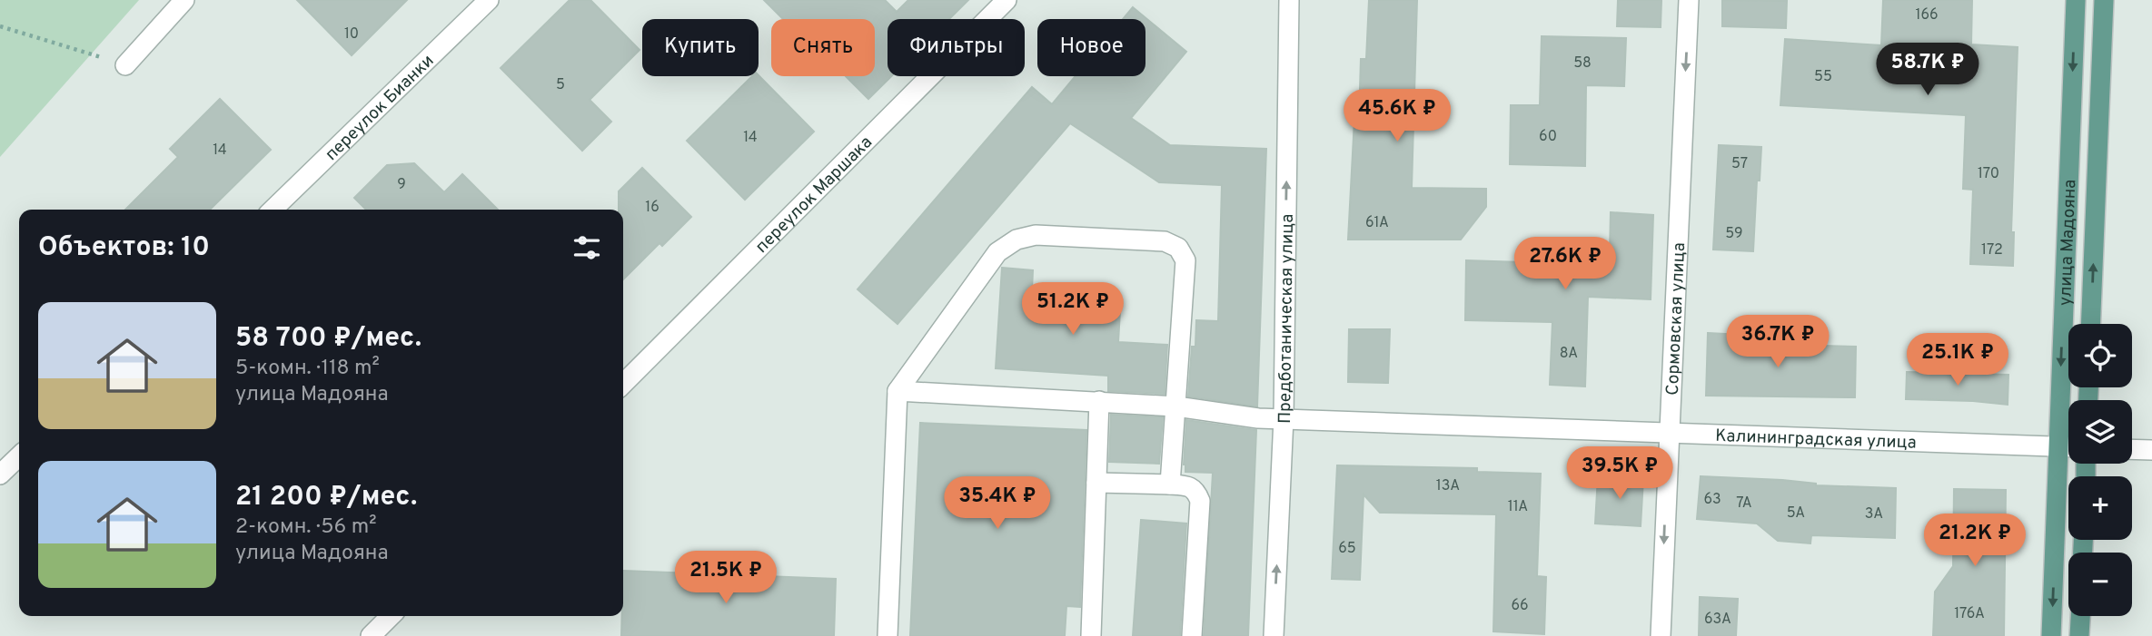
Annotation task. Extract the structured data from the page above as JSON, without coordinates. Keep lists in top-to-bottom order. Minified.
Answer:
{"streets":{"main road":["улица Мадояна"],"street":["переулок Бианки","переулок Маршака","Сормовская улица","Предботаническая улица","Калининградская улица"]},"crossings":[["улица Мадояна","Калининградская улица"],["Сормовская улица","Калининградская улица"],["Предботаническая улица","Калининградская улица"]],"one_way":["Сормовская улица","Предботаническая улица"],"house_numbers":["166","10","58","55","5","60","14","14","57","170","9","16","61А","59","172","8А","13А","63","7А","11А","5А","3А","65","66","176А","63А"],"page":{"chip":["Купить","Снять","Фильтры","Новое"],"price":["58.7K ₽","45.6K ₽","27.6K ₽","51.2K ₽","36.7K ₽","25.1K ₽","39.5K ₽","35.4K ₽","21.2K ₽","21.5K ₽"],"heading":"Объектов: 10","list":[{"name":"58 700 ₽/мес.","note":"5-комн. · 118 m² · улица Мадояна"},{"name":"21 200 ₽/мес.","note":"2-комн. · 56 m² · улица Мадояна"}],"map_buttons":["+","−"]}}
